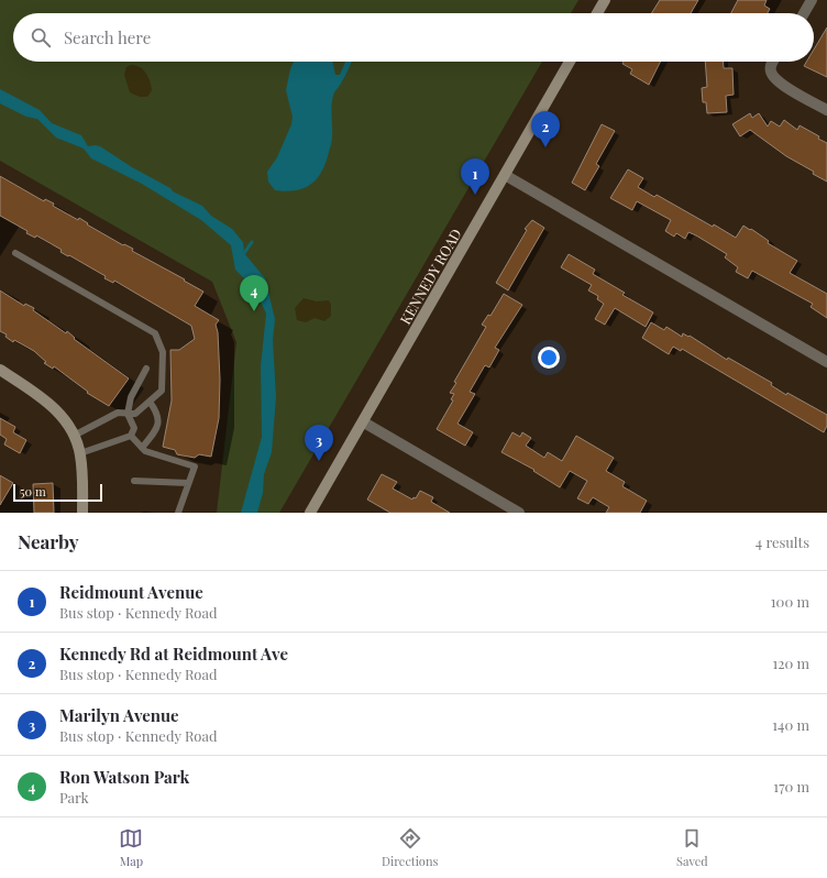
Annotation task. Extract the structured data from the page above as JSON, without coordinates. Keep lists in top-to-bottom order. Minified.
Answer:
{"streets":{"main road":["KENNEDY ROAD"]},"scale_bar":"50 m","page":{"search":"Search here","pins":["2","1","4","3"],"scale":"50 m","heading":["Nearby","4 results"],"list":[{"mark":"1","name":"Reidmount Avenue","note":"Bus stop · Kennedy Road","value":"100 m"},{"mark":"2","name":"Kennedy Rd at Reidmount Ave","note":"Bus stop · Kennedy Road","value":"120 m"},{"mark":"3","name":"Marilyn Avenue","note":"Bus stop · Kennedy Road","value":"140 m"},{"mark":"4","name":"Ron Watson Park","note":"Park","value":"170 m"}],"nav":["Map","Directions","Saved"]}}
